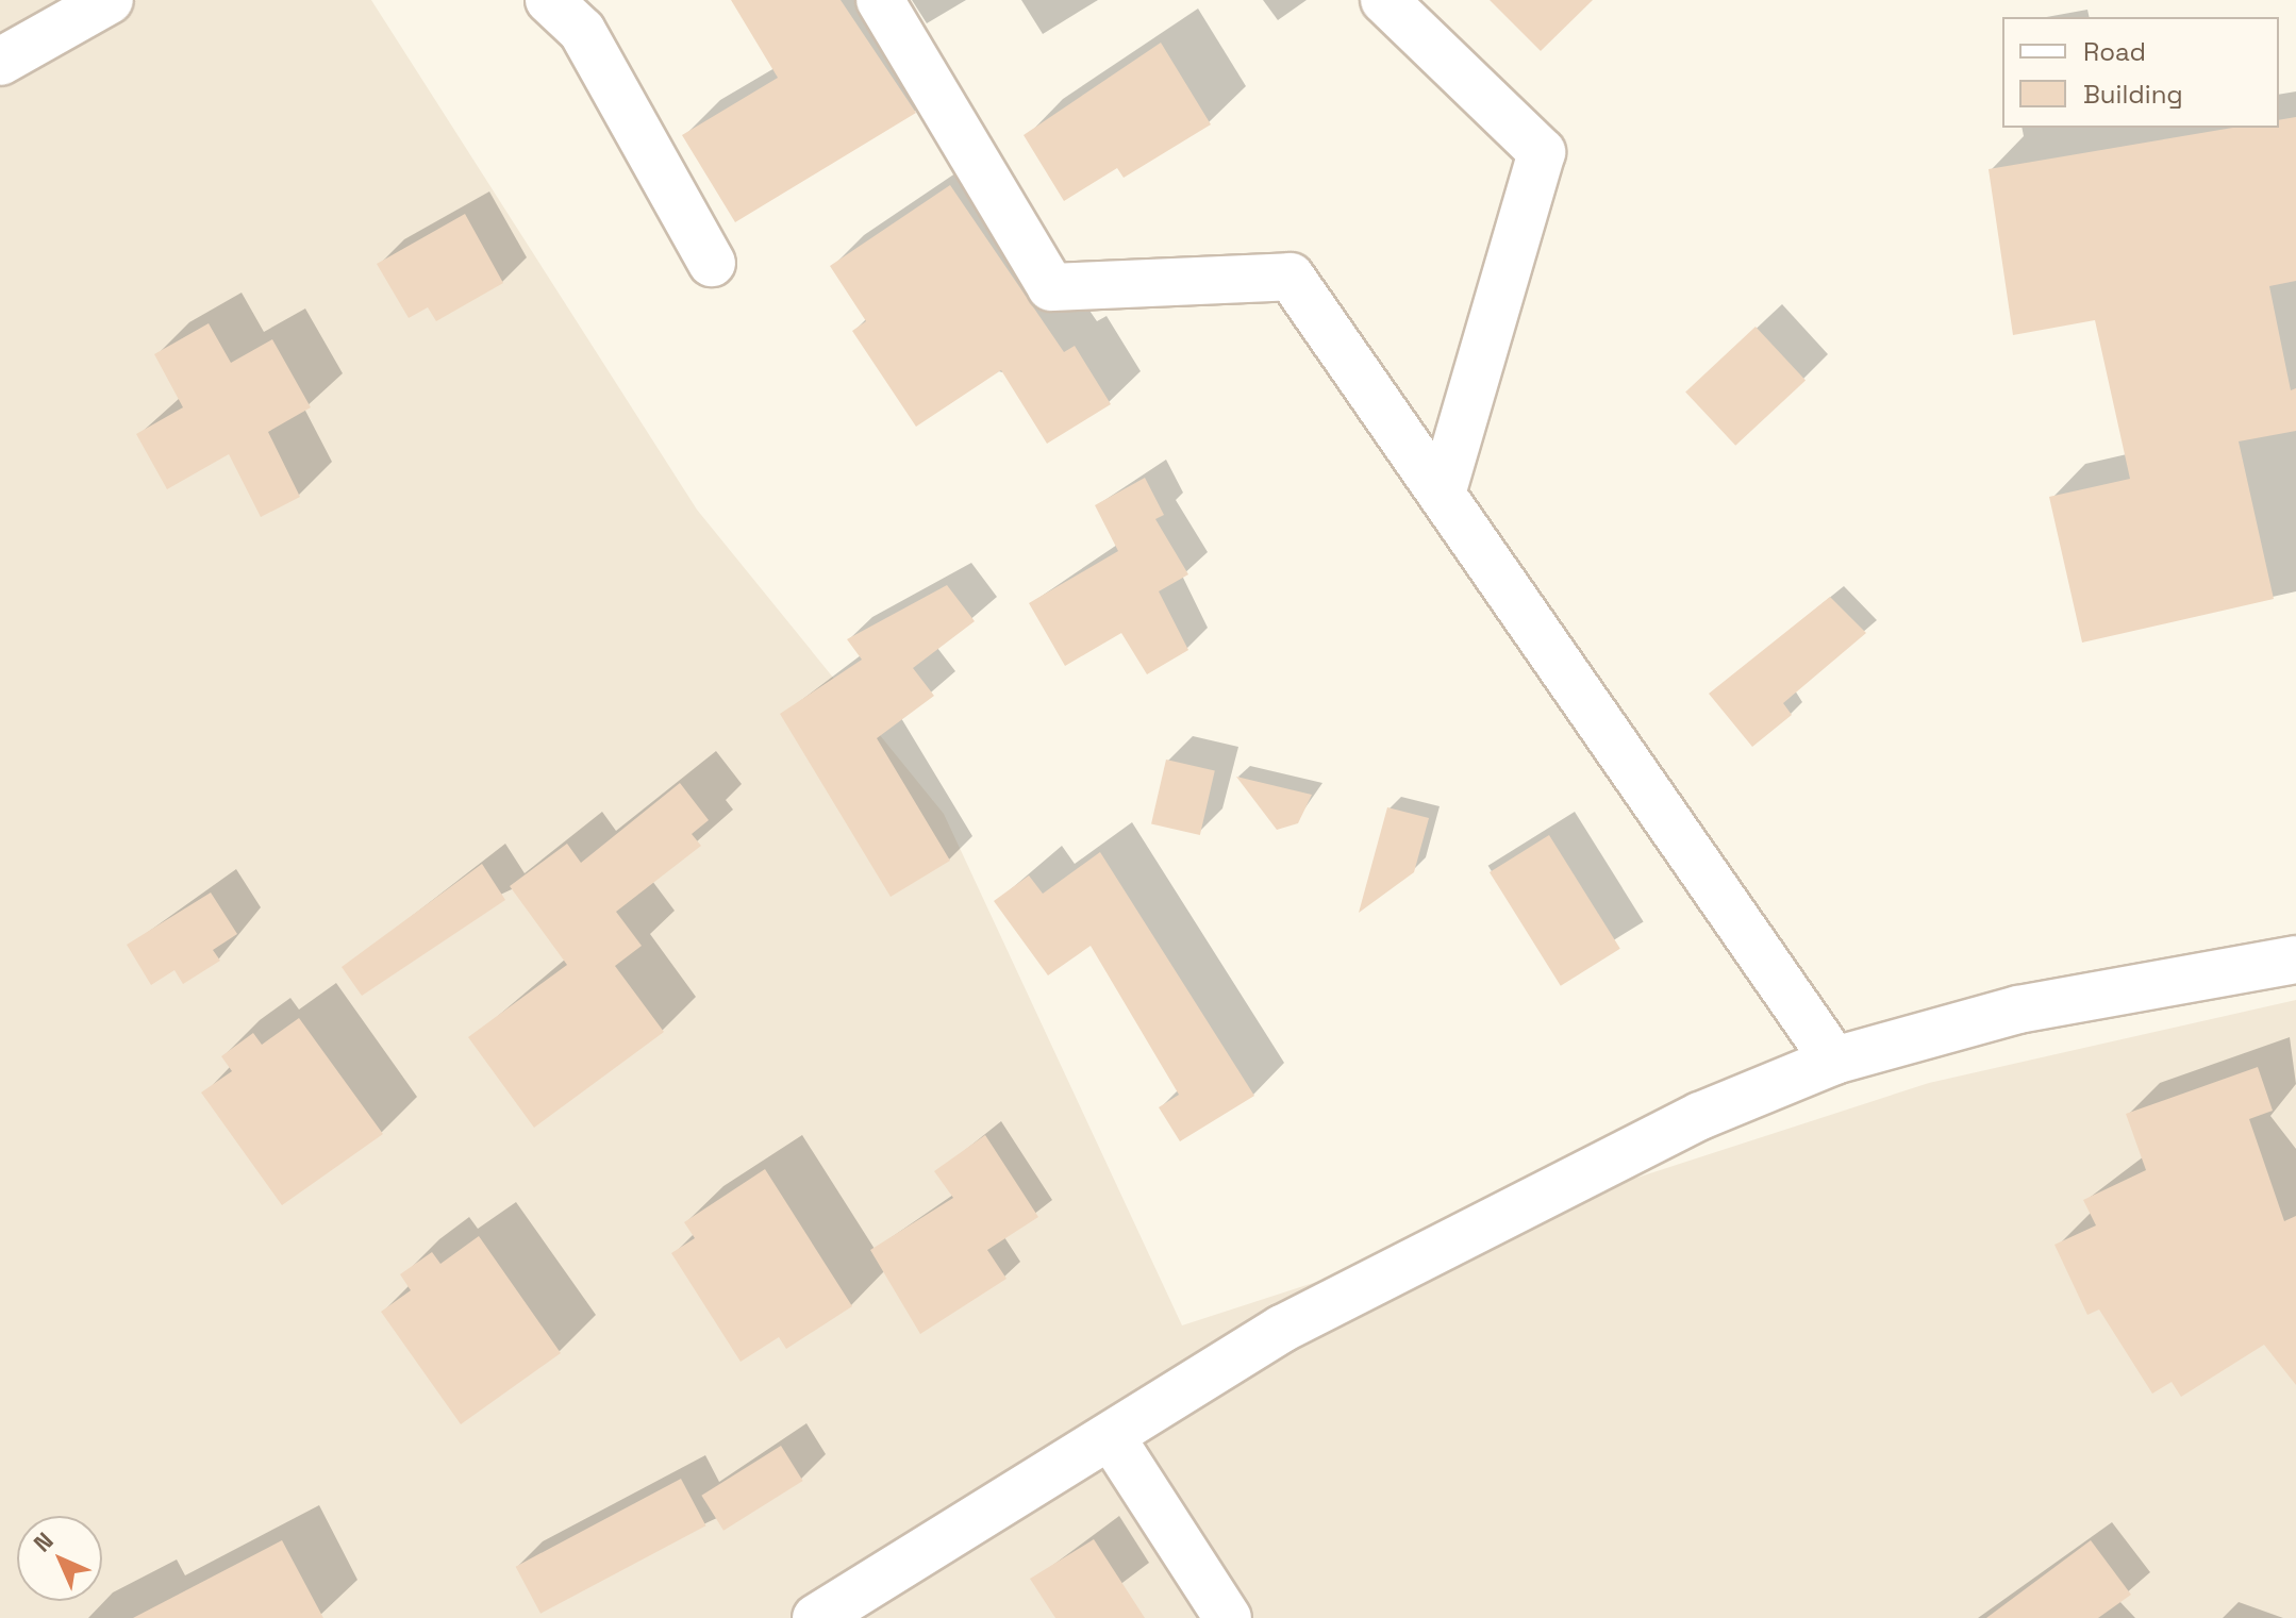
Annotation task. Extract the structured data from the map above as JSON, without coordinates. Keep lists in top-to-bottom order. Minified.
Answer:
{"legend":["Road","Building"],"north":"top left"}
